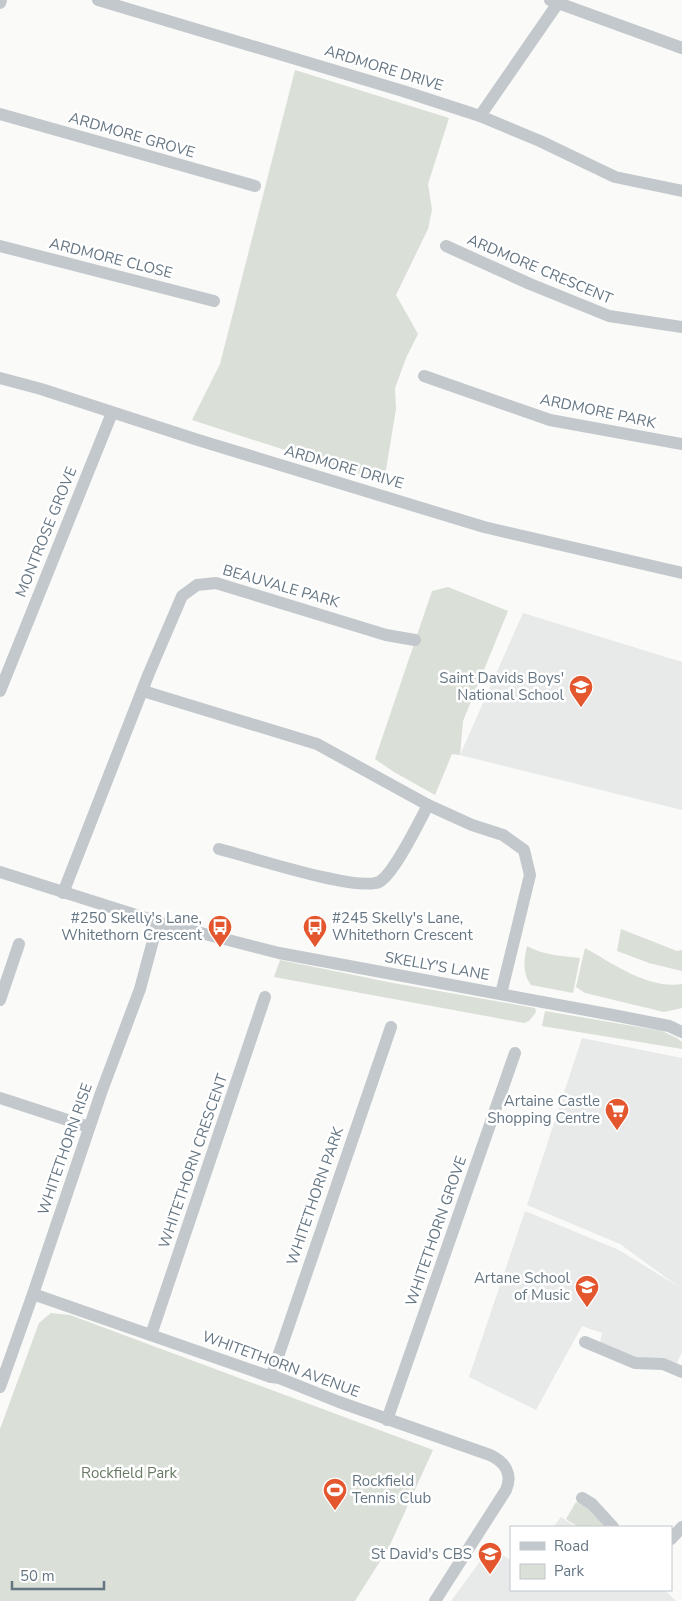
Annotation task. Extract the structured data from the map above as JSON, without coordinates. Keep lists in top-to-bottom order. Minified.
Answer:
{"streets":{"street":["ARDMORE DRIVE","ARDMORE GROVE","ARDMORE CLOSE","ARDMORE CRESCENT","ARDMORE PARK","MONTROSE GROVE","BEAUVALE PARK","SKELLY'S LANE","WHITETHORN RISE","WHITETHORN CRESCENT","WHITETHORN PARK","WHITETHORN GROVE","WHITETHORN AVENUE"]},"crossings":[["ARDMORE DRIVE","MONTROSE GROVE"],["BEAUVALE PARK","SKELLY'S LANE"],["SKELLY'S LANE","WHITETHORN RISE"],["WHITETHORN RISE","WHITETHORN AVENUE"],["WHITETHORN CRESCENT","WHITETHORN AVENUE"],["WHITETHORN PARK","WHITETHORN AVENUE"],["WHITETHORN GROVE","WHITETHORN AVENUE"]],"parks":["Rockfield Park"],"places":{"school or university":["Saint Davids Boys' National School","Artane School of Music","St David's CBS"],"bus stop":["#250 Skelly's Lane, Whitethorn Crescent","#245 Skelly's Lane, Whitethorn Crescent"],"supermarket":["Artaine Castle Shopping Centre"],"sports":["Rockfield Tennis Club"]},"legend":["Road","Park"],"scale_bar":"50 m"}
